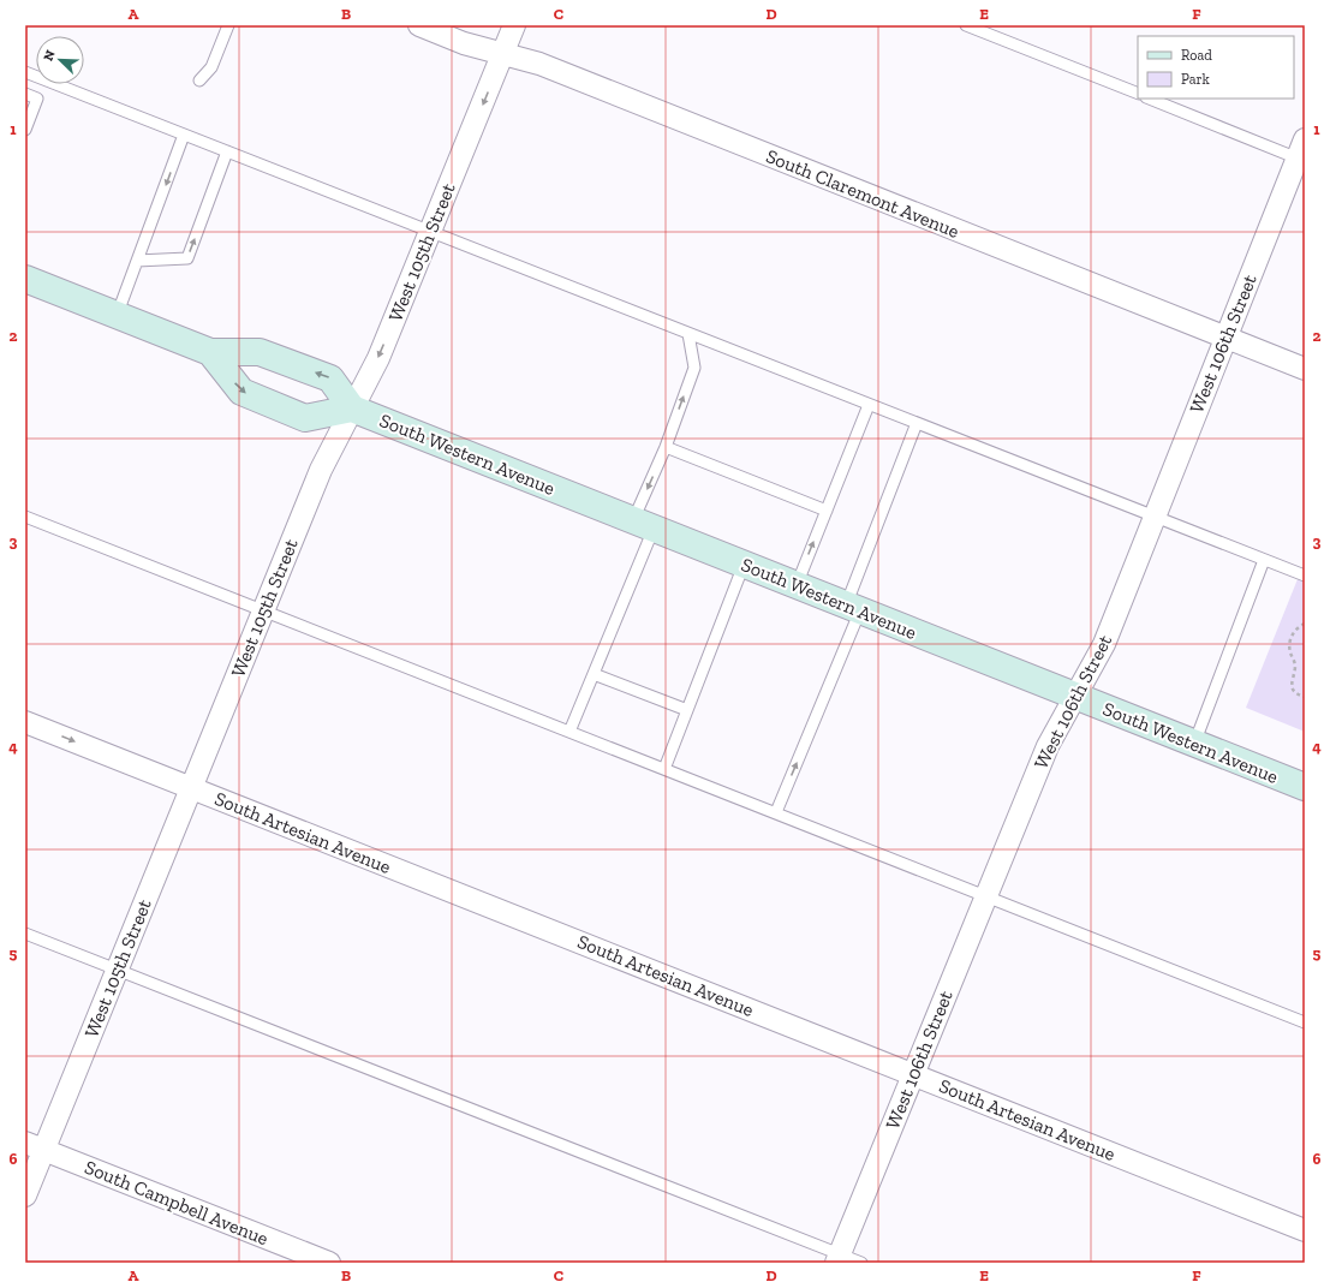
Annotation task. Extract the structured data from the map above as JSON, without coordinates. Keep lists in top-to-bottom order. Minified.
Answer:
{"streets":{"main road":["South Western Avenue"],"street":["South Claremont Avenue","West 105th Street","West 106th Street","South Artesian Avenue","South Campbell Avenue"]},"crossings":[["South Claremont Avenue","West 105th Street"],["South Claremont Avenue","West 106th Street"],["West 105th Street","South Western Avenue"],["West 105th Street","South Artesian Avenue"],["West 105th Street","South Campbell Avenue"],["West 106th Street","South Western Avenue"],["West 106th Street","South Artesian Avenue"]],"legend":["Road","Park"],"north":"top left","grid":{"columns":["A","B","C","D","E","F"],"rows":["1","2","3","4","5","6"]}}
